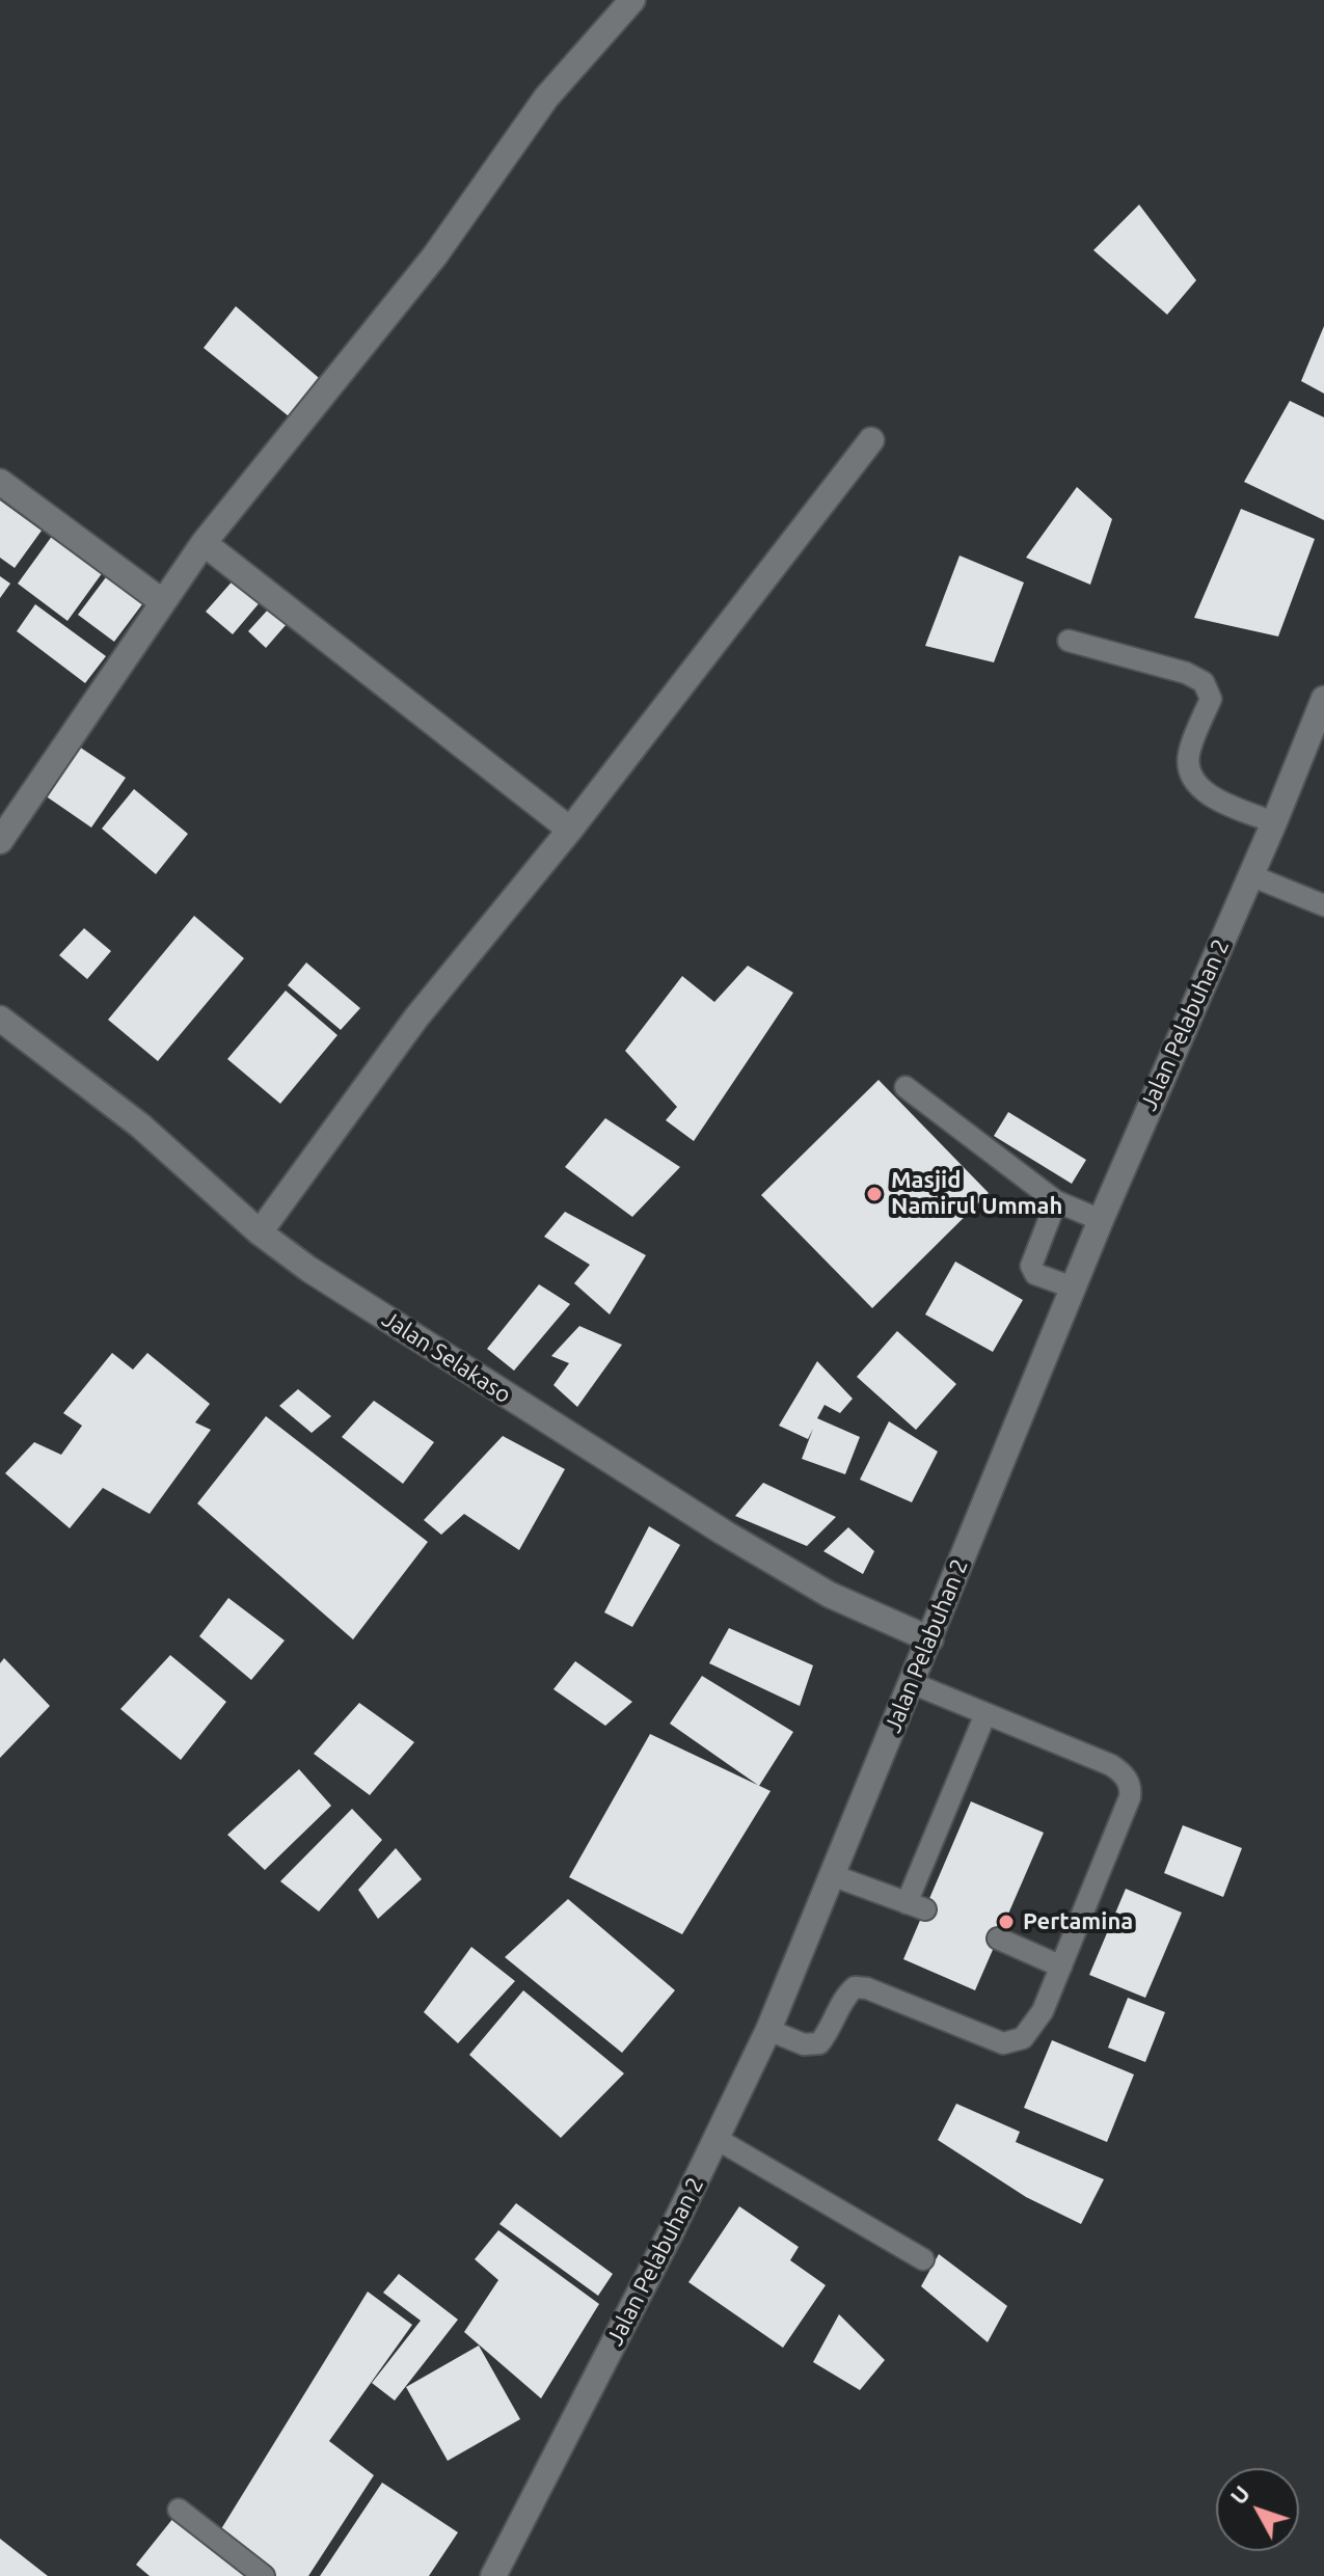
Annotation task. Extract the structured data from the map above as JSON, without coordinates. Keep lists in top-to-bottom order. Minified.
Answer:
{"streets":{"street":["Jalan Pelabuhan 2","Jalan Selakaso"]},"crossings":[["Jalan Pelabuhan 2","Jalan Selakaso"]],"places":["Masjid Namirul Ummah","Pertamina"],"north":"top left"}
